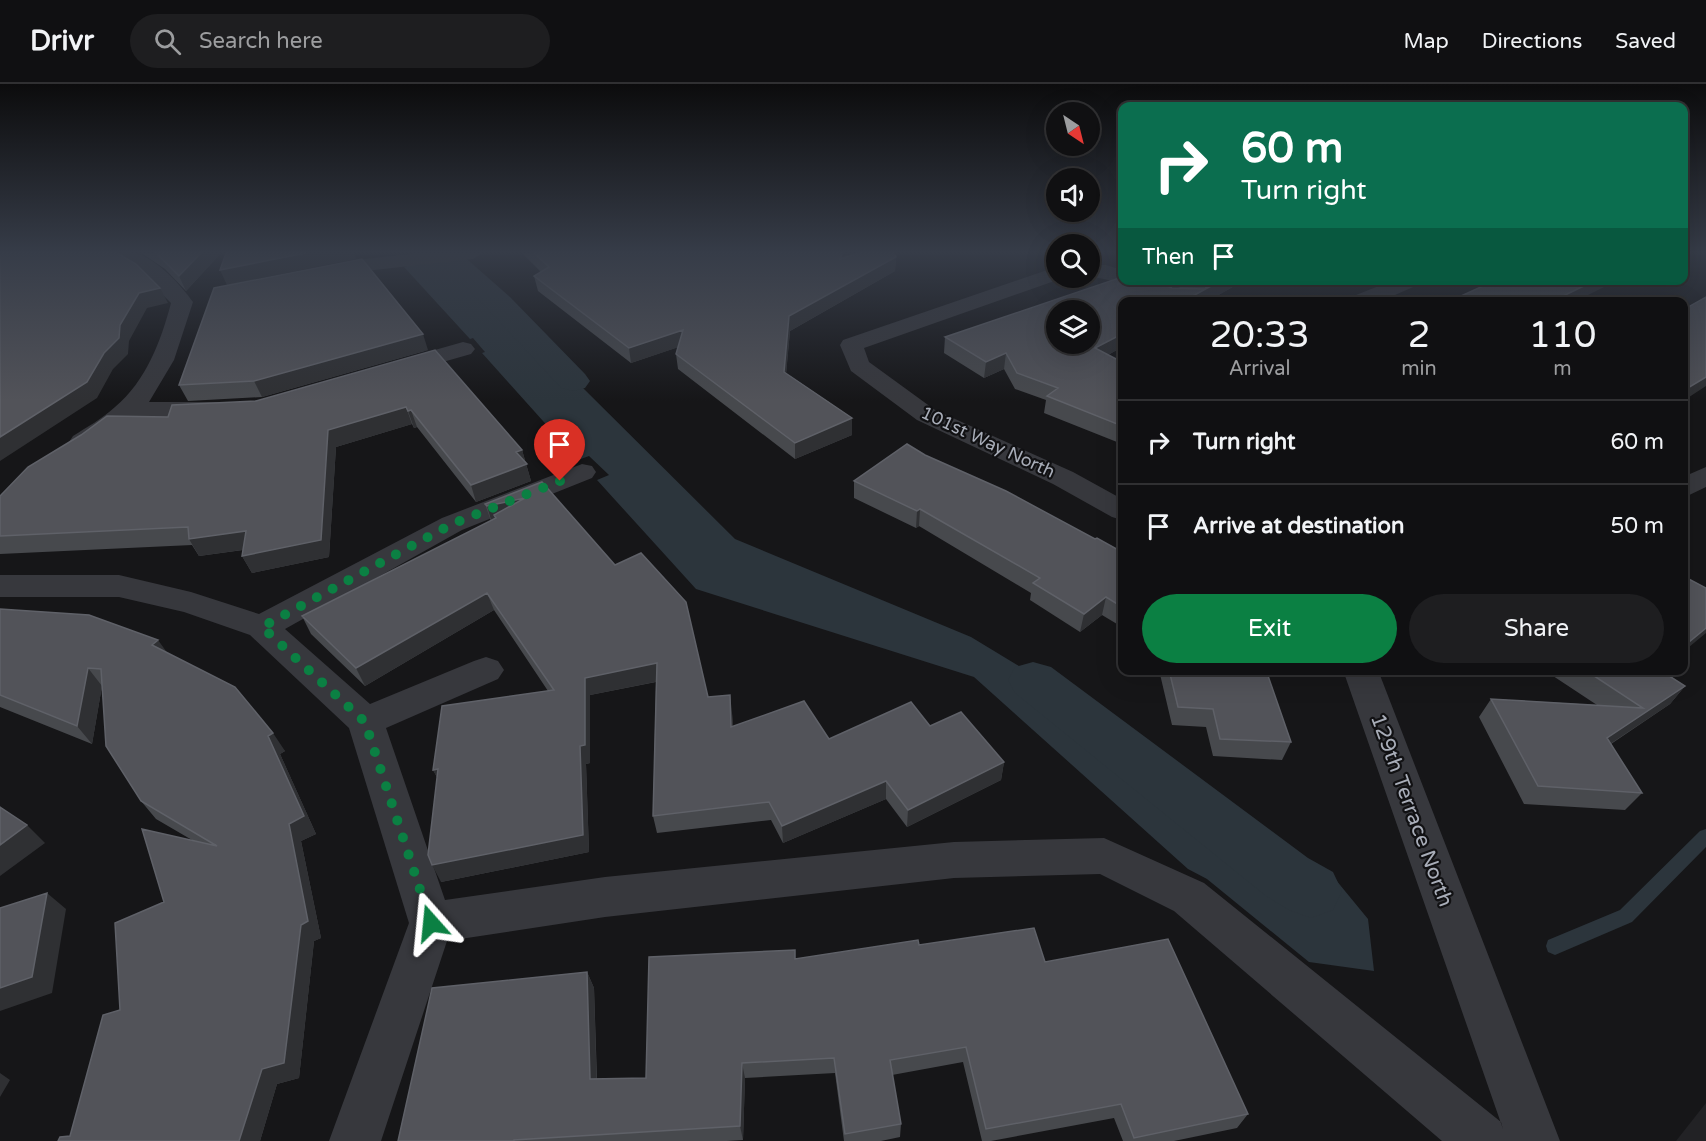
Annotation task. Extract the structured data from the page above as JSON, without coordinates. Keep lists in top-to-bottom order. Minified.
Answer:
{"streets":{"street":["101st Way North","129th Terrace North"]},"north":"bottom right","page":{"header":"Drivr","search":"Search here","nav":["Map","Directions","Saved"],"turn":["60 m","Turn right"],"then":"Then","eta":["20:33","Arrival","2","min","110","m"],"list":[{"name":"Turn right","value":"60 m"},{"name":"Arrive at destination","value":"50 m"}],"buttons":["Exit","Share"]}}
